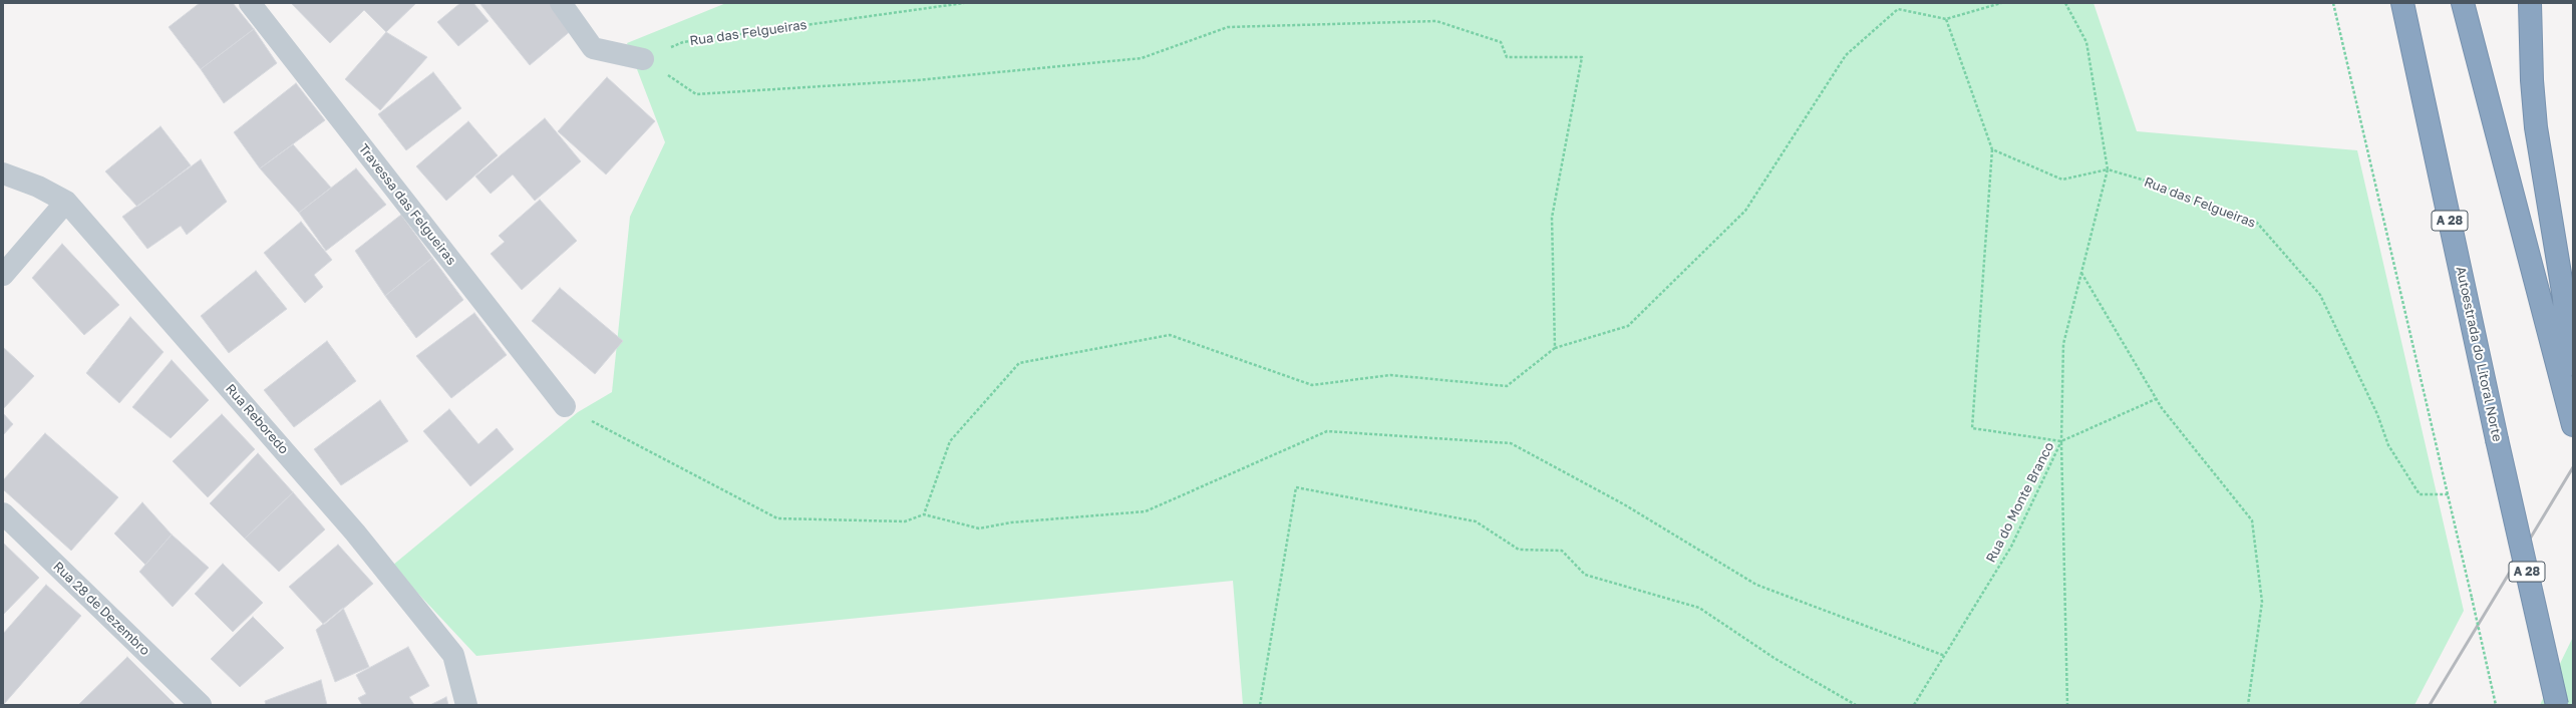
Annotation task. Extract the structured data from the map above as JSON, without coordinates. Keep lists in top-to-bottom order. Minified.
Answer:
{"streets":{"highway":["A 28","Autoestrada do Litoral Norte"],"street":["Travessa das Felgueiras","Rua Reboredo","Rua 28 de Dezembro"],"path":["Rua das Felgueiras","Rua do Monte Branco"]},"crossings":[["Rua das Felgueiras","Rua do Monte Branco"]]}
